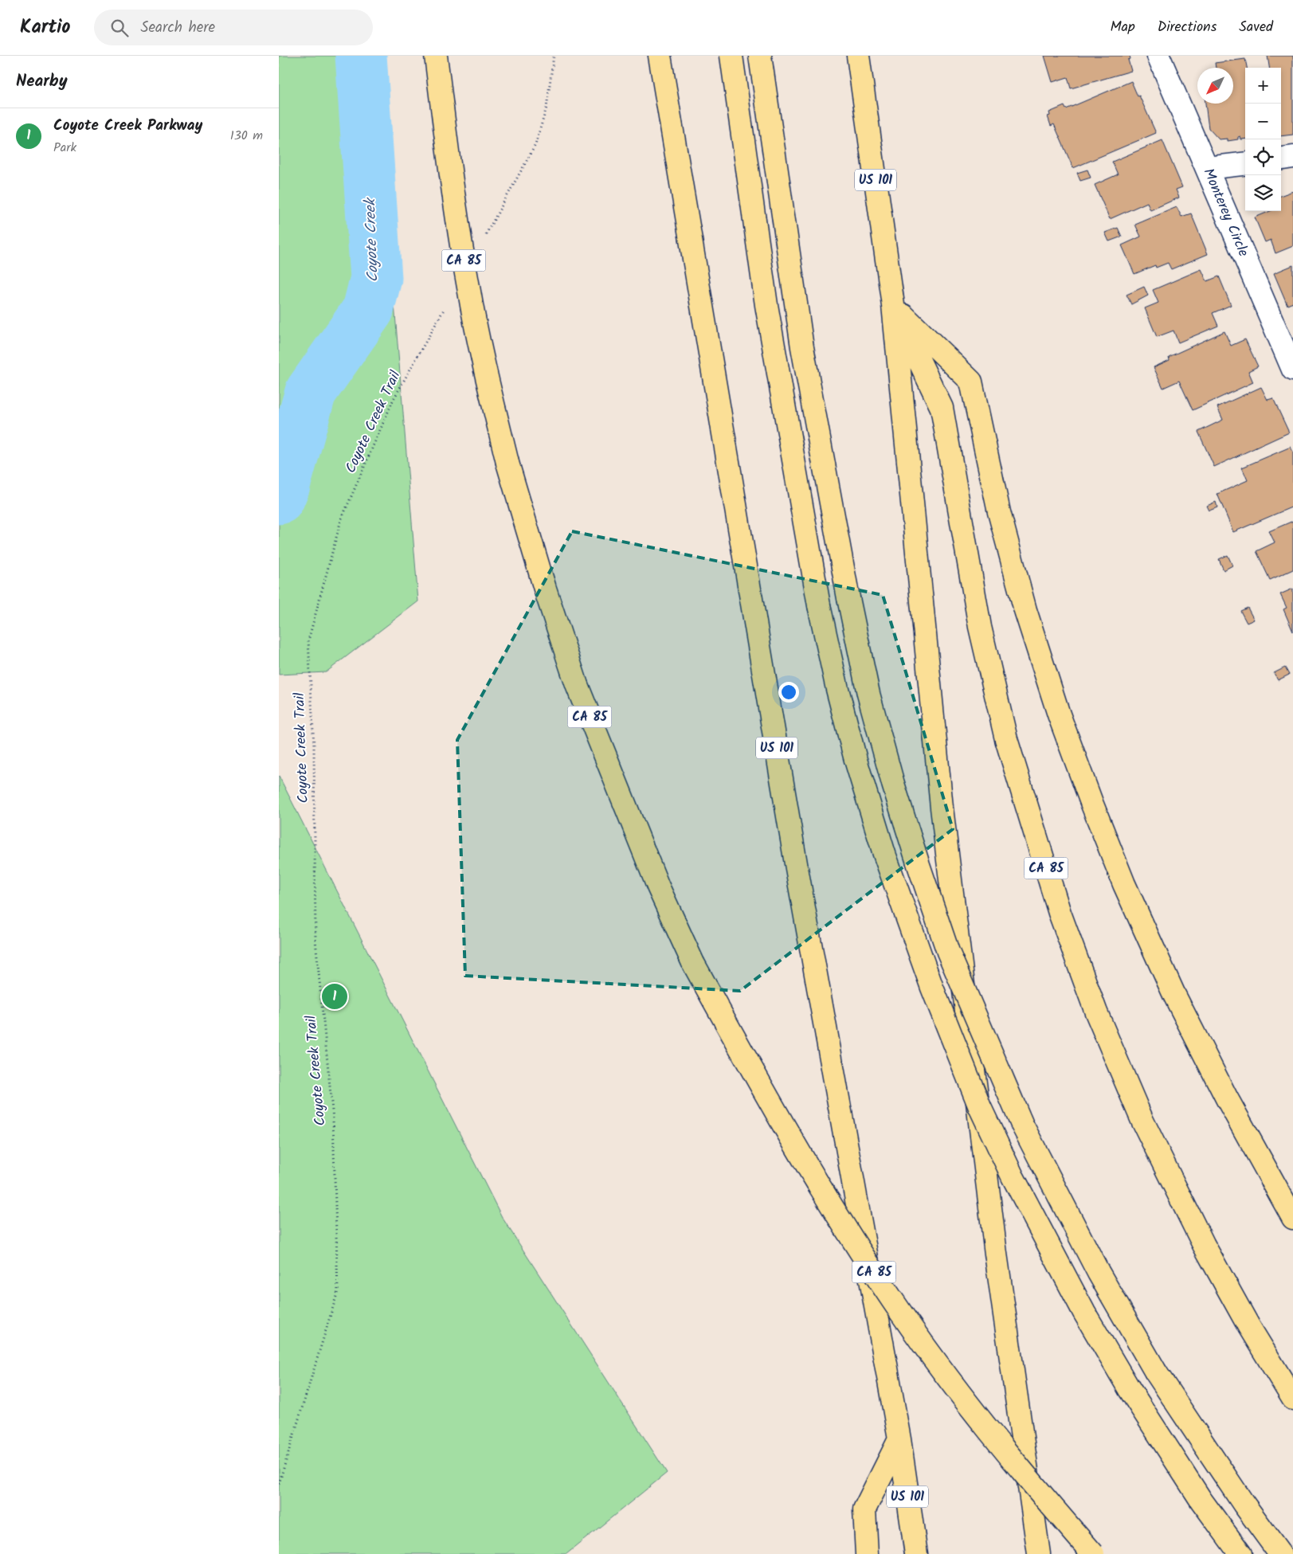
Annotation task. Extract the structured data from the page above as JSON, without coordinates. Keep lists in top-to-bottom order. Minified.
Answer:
{"streets":{"highway":["US 101","CA 85"],"street":["Monterey Circle"],"path":["Coyote Creek Trail"]},"crossings":[["US 101","CA 85"]],"water":["Coyote Creek"],"north":"bottom left","page":{"header":"Kartio","search":"Search here","nav":["Map","Directions","Saved"],"heading":"Nearby","map_buttons":["+","−"],"list":[{"mark":"1","name":"Coyote Creek Parkway","note":"Park","value":"130 m"}],"pins":"1"}}
